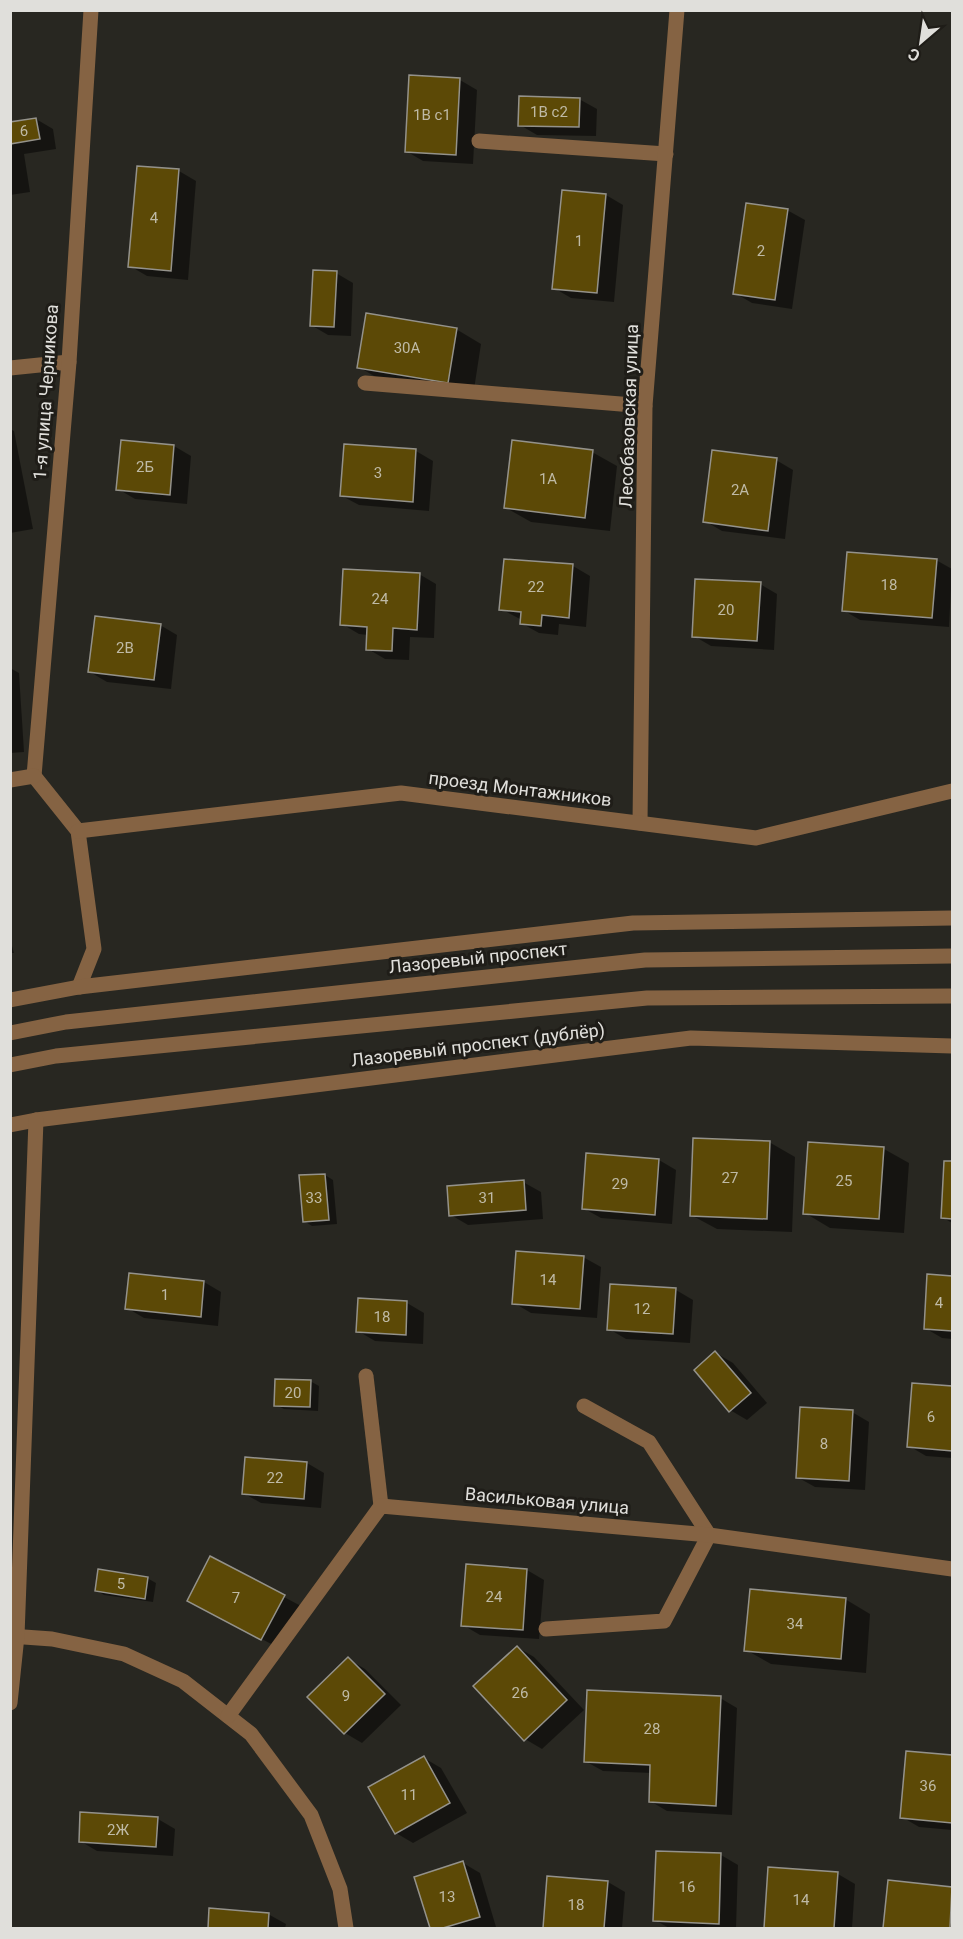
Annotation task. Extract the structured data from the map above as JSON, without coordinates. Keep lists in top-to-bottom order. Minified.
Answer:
{"streets":{"street":["1-я улица Черникова","Лесобазовская улица","проезд Монтажников","Лазоревый проспект","Лазоревый проспект (дублёр)","Васильковая улица"]},"crossings":[["Лесобазовская улица","проезд Монтажников"]],"house_numbers":["1В с2","1В с1","6","4","1","2","30А","2Б","3","1А","2А","18","22","24","20","2В","27","25","29","33","31","14","1","4","12","18","20","6","8","22","5","24","7","34","26","9","28","36","11","2Ж","16","13","14","18"],"north":"bottom left"}
